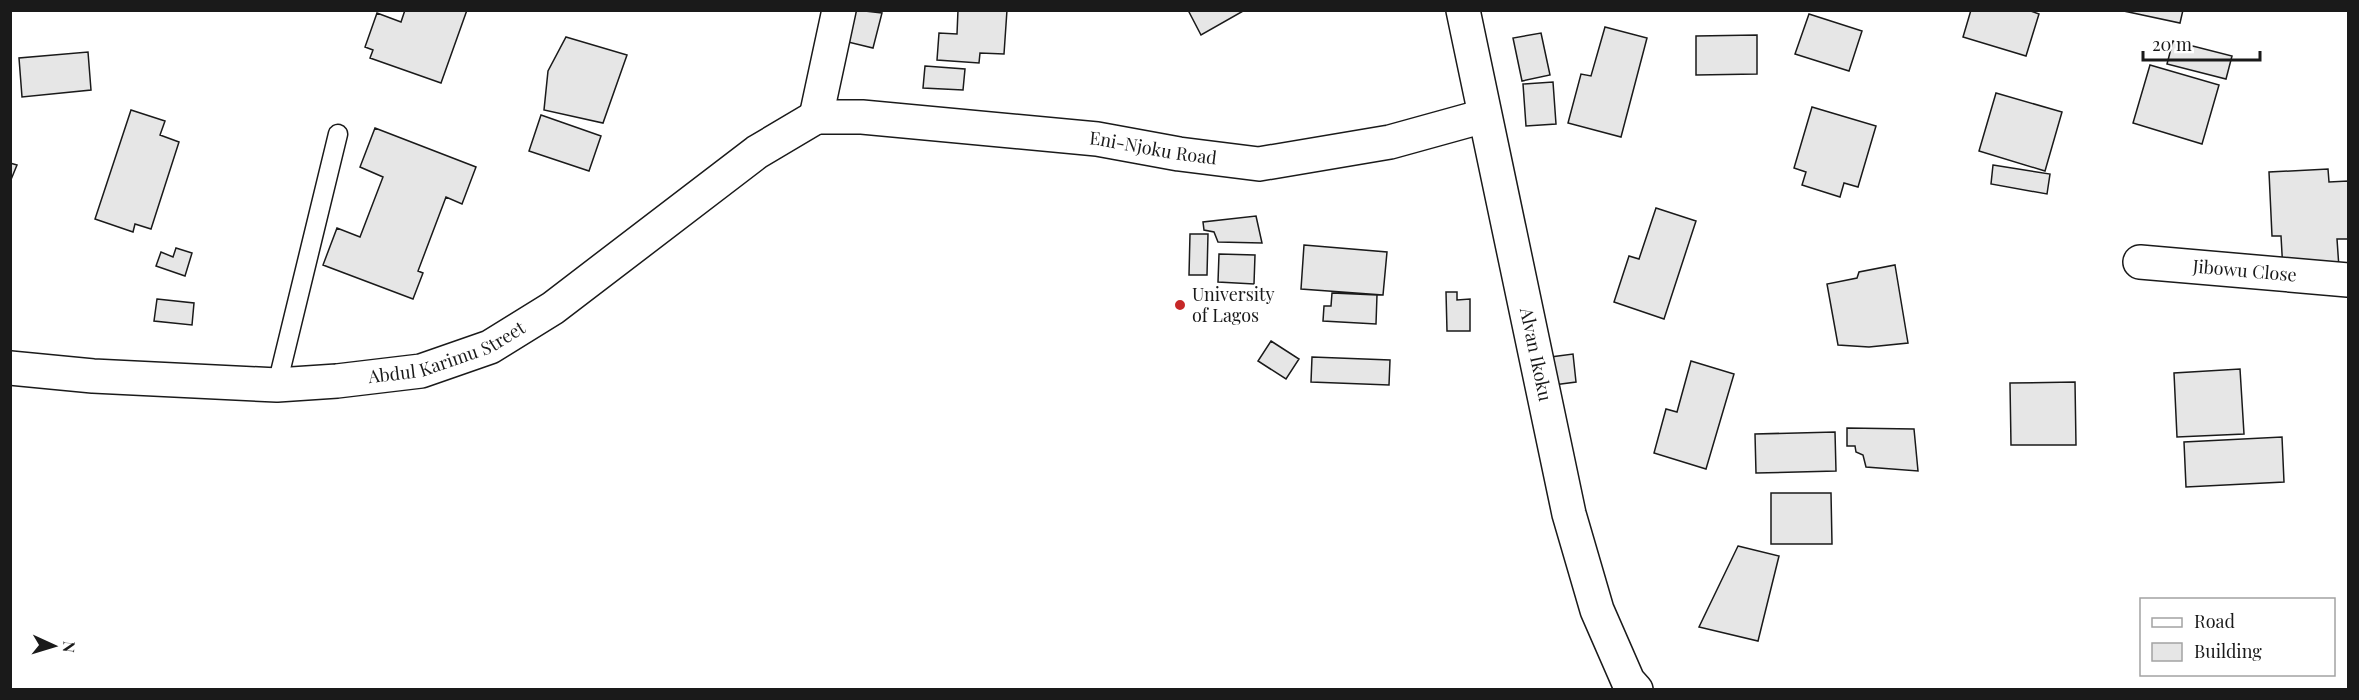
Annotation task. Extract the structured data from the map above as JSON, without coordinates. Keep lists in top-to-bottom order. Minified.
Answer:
{"streets":{"street":["Eni-Njoku Road","Jibowu Close","Abdul Karimu Street","Alvan Ikoku"]},"crossings":[["Eni-Njoku Road","Abdul Karimu Street"],["Eni-Njoku Road","Alvan Ikoku"]],"places":["University of Lagos"],"legend":["Road","Building"],"scale_bar":"20 m","north":"right"}
